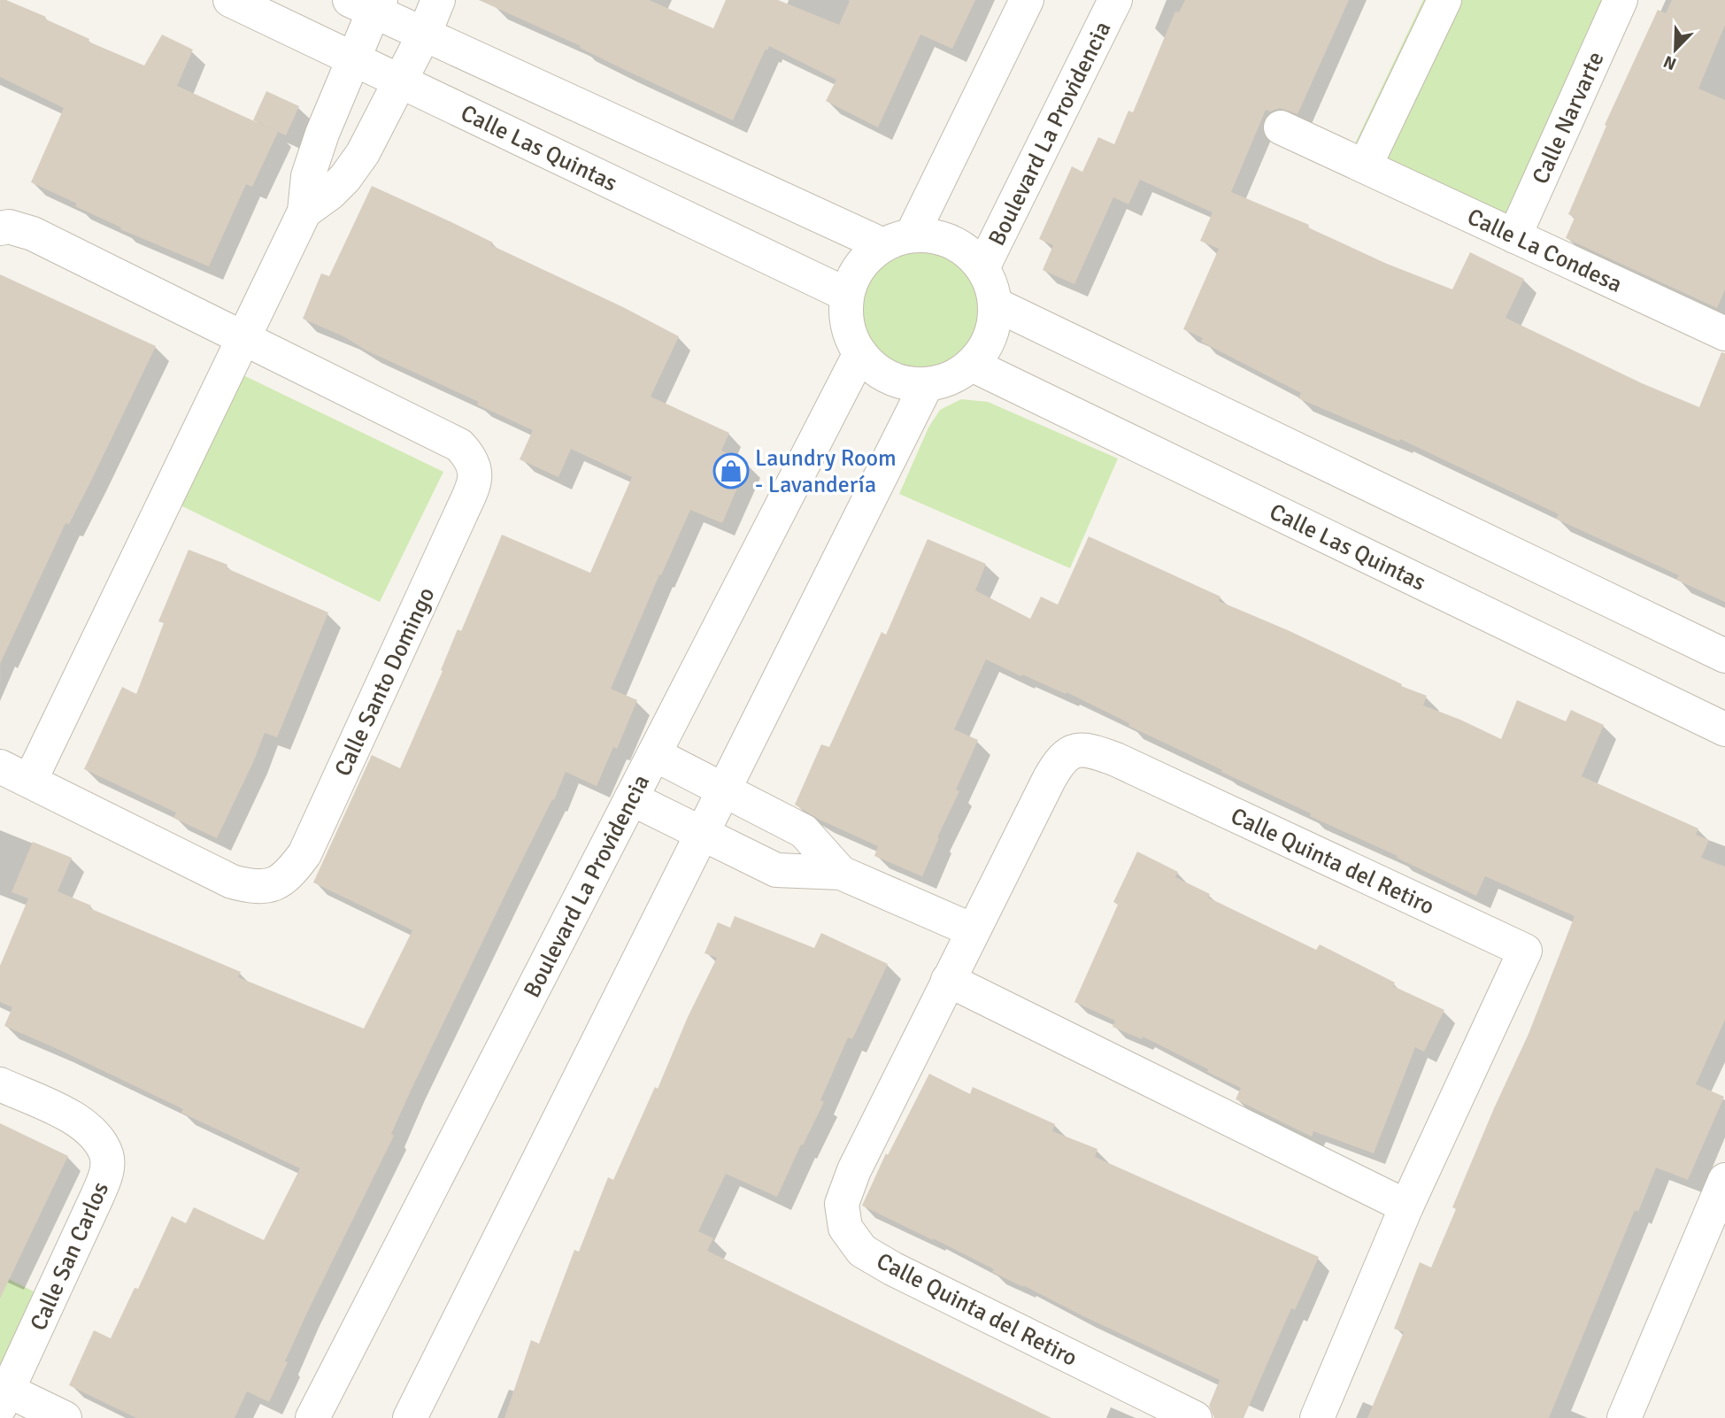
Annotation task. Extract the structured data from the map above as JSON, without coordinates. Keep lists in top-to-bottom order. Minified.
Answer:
{"streets":{"street":["Calle Narvarte","Boulevard La Providencia","Calle Las Quintas","Calle La Condesa","Calle Santo Domingo","Calle Quinta del Retiro","Calle San Carlos"]},"crossings":[["Calle Narvarte","Calle La Condesa"],["Boulevard La Providencia","Calle Las Quintas"]],"places":{"shop":["Laundry Room - Lavandería"]},"north":"bottom left"}
